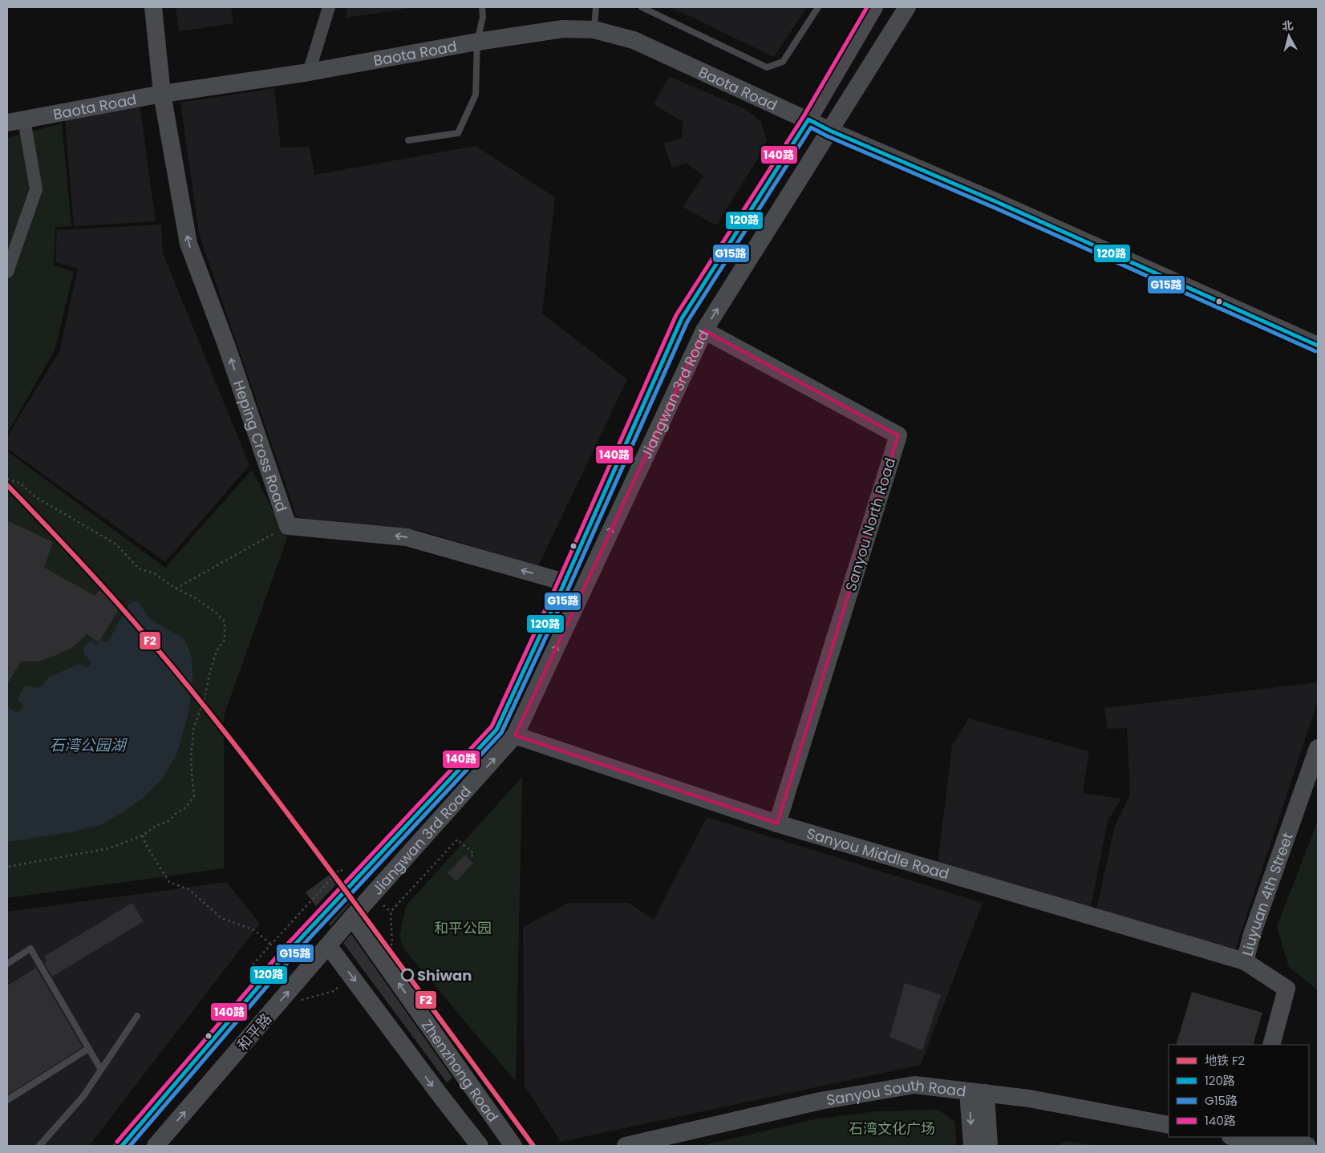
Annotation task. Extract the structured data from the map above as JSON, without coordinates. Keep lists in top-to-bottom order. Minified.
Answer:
{"streets":{"street":["Baota Road","Jiangwan 3rd Road","Heping Cross Road","Sanyou North Road","Sanyou Middle Road","Liuyuan 4th Street","和平路","Zhenzhong Road","Sanyou South Road"]},"crossings":[["Baota Road","Jiangwan 3rd Road"],["Baota Road","Heping Cross Road"],["Jiangwan 3rd Road","Heping Cross Road"],["Jiangwan 3rd Road","Sanyou North Road"],["Jiangwan 3rd Road","Sanyou Middle Road"],["Jiangwan 3rd Road","和平路"],["Jiangwan 3rd Road","Zhenzhong Road"],["Sanyou North Road","Sanyou Middle Road"],["Sanyou Middle Road","Liuyuan 4th Street"],["和平路","Zhenzhong Road"]],"one_way":["Heping Cross Road"],"water":["石湾公园湖"],"parks":["和平公园","石湾文化广场"],"places":["Shiwan"],"lines":["transit line 140路","transit line 120路","transit line G15路","metro line F2"],"legend":["地铁 F2","120路","G15路","140路"],"north":"top"}
